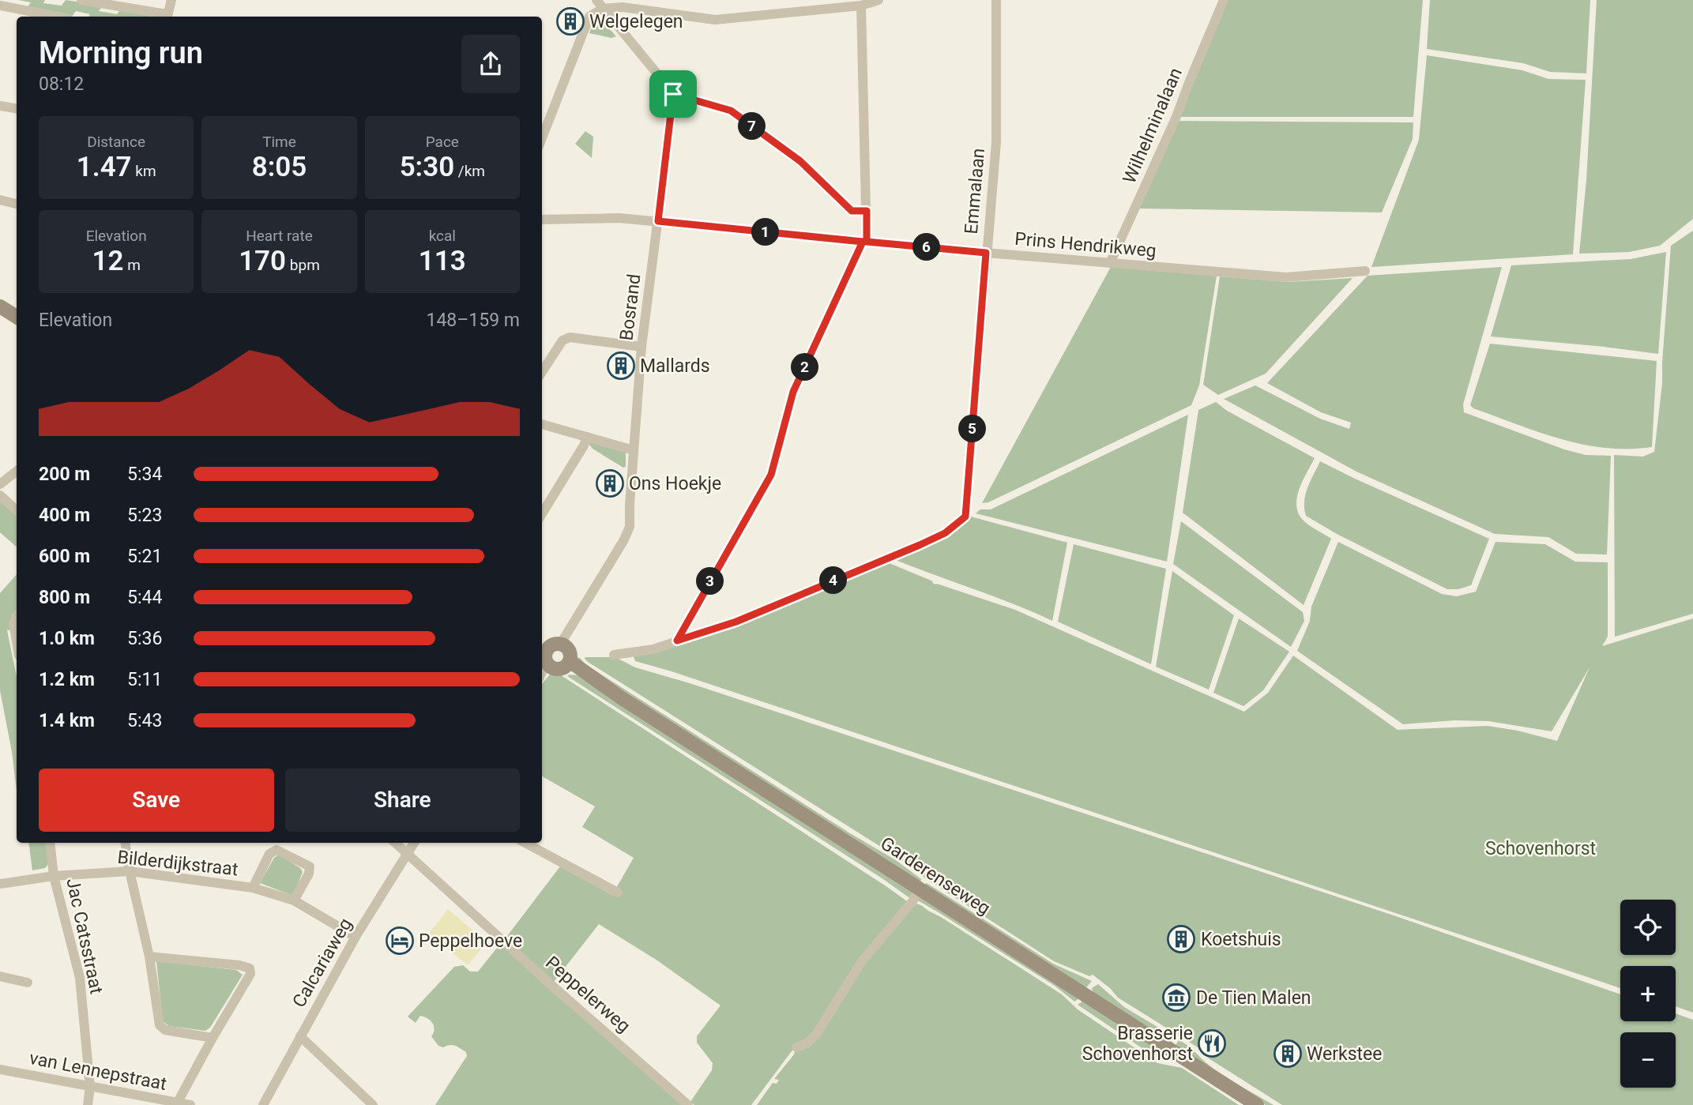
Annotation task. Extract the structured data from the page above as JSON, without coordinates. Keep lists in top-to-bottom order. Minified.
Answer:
{"streets":{"main road":["Garderenseweg"],"street":["Wilhelminalaan","Emmalaan","Prins Hendrikweg","Bosrand","Bilderdijkstraat","Jac Catsstraat","Calcariaweg","Peppelerweg","van Lennepstraat"]},"crossings":[["Wilhelminalaan","Prins Hendrikweg"],["Emmalaan","Prins Hendrikweg"],["Prins Hendrikweg","Bosrand"],["Bosrand","Garderenseweg"],["Bilderdijkstraat","Jac Catsstraat"],["Bilderdijkstraat","Calcariaweg"],["Jac Catsstraat","van Lennepstraat"],["Calcariaweg","Peppelerweg"]],"parks":["Schovenhorst"],"places":{"building":["Welgelegen","Mallards","Ons Hoekje","Koetshuis","Werkstee"],"hotel":["Peppelhoeve"],"museum":["De Tien Malen"],"restaurant":["Brasserie Schovenhorst"]},"page":{"heading":["Morning run","08:12"],"stats":[["Distance","1.47 km"],["Time","8:05"],["Pace","5:30 /km"],["Elevation","12 m"],["Heart rate","170 bpm"],["kcal","113"]],"pins":["7","1","6","2","5","4","3"],"chart":["Elevation","148–159 m"],"list":[{"name":"200 m","note":"5:34"},{"name":"400 m","note":"5:23"},{"name":"600 m","note":"5:21"},{"name":"800 m","note":"5:44"},{"name":"1.0 km","note":"5:36"},{"name":"1.2 km","note":"5:11"},{"name":"1.4 km","note":"5:43"}],"buttons":["Save","Share"],"map_buttons":["+","−"]}}
